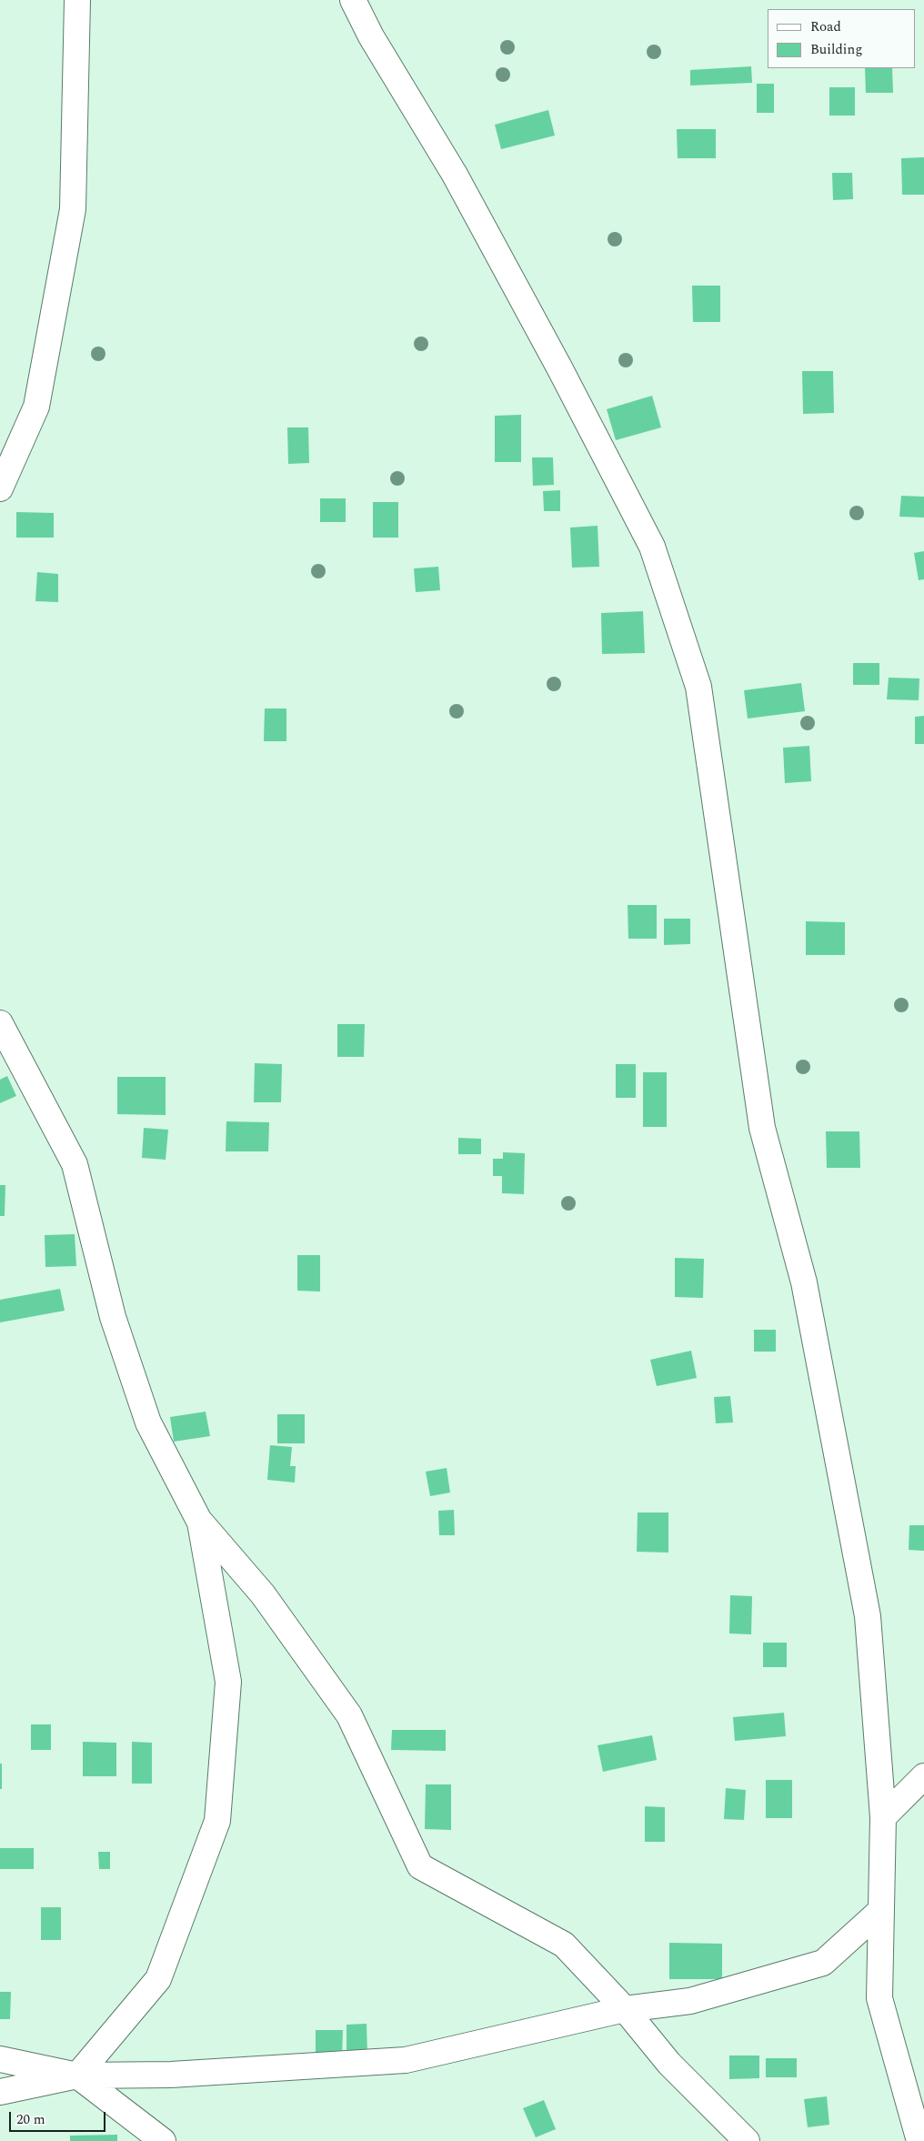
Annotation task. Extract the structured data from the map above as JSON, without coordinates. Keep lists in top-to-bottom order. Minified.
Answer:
{"legend":["Road","Building"],"scale_bar":"20 m"}
